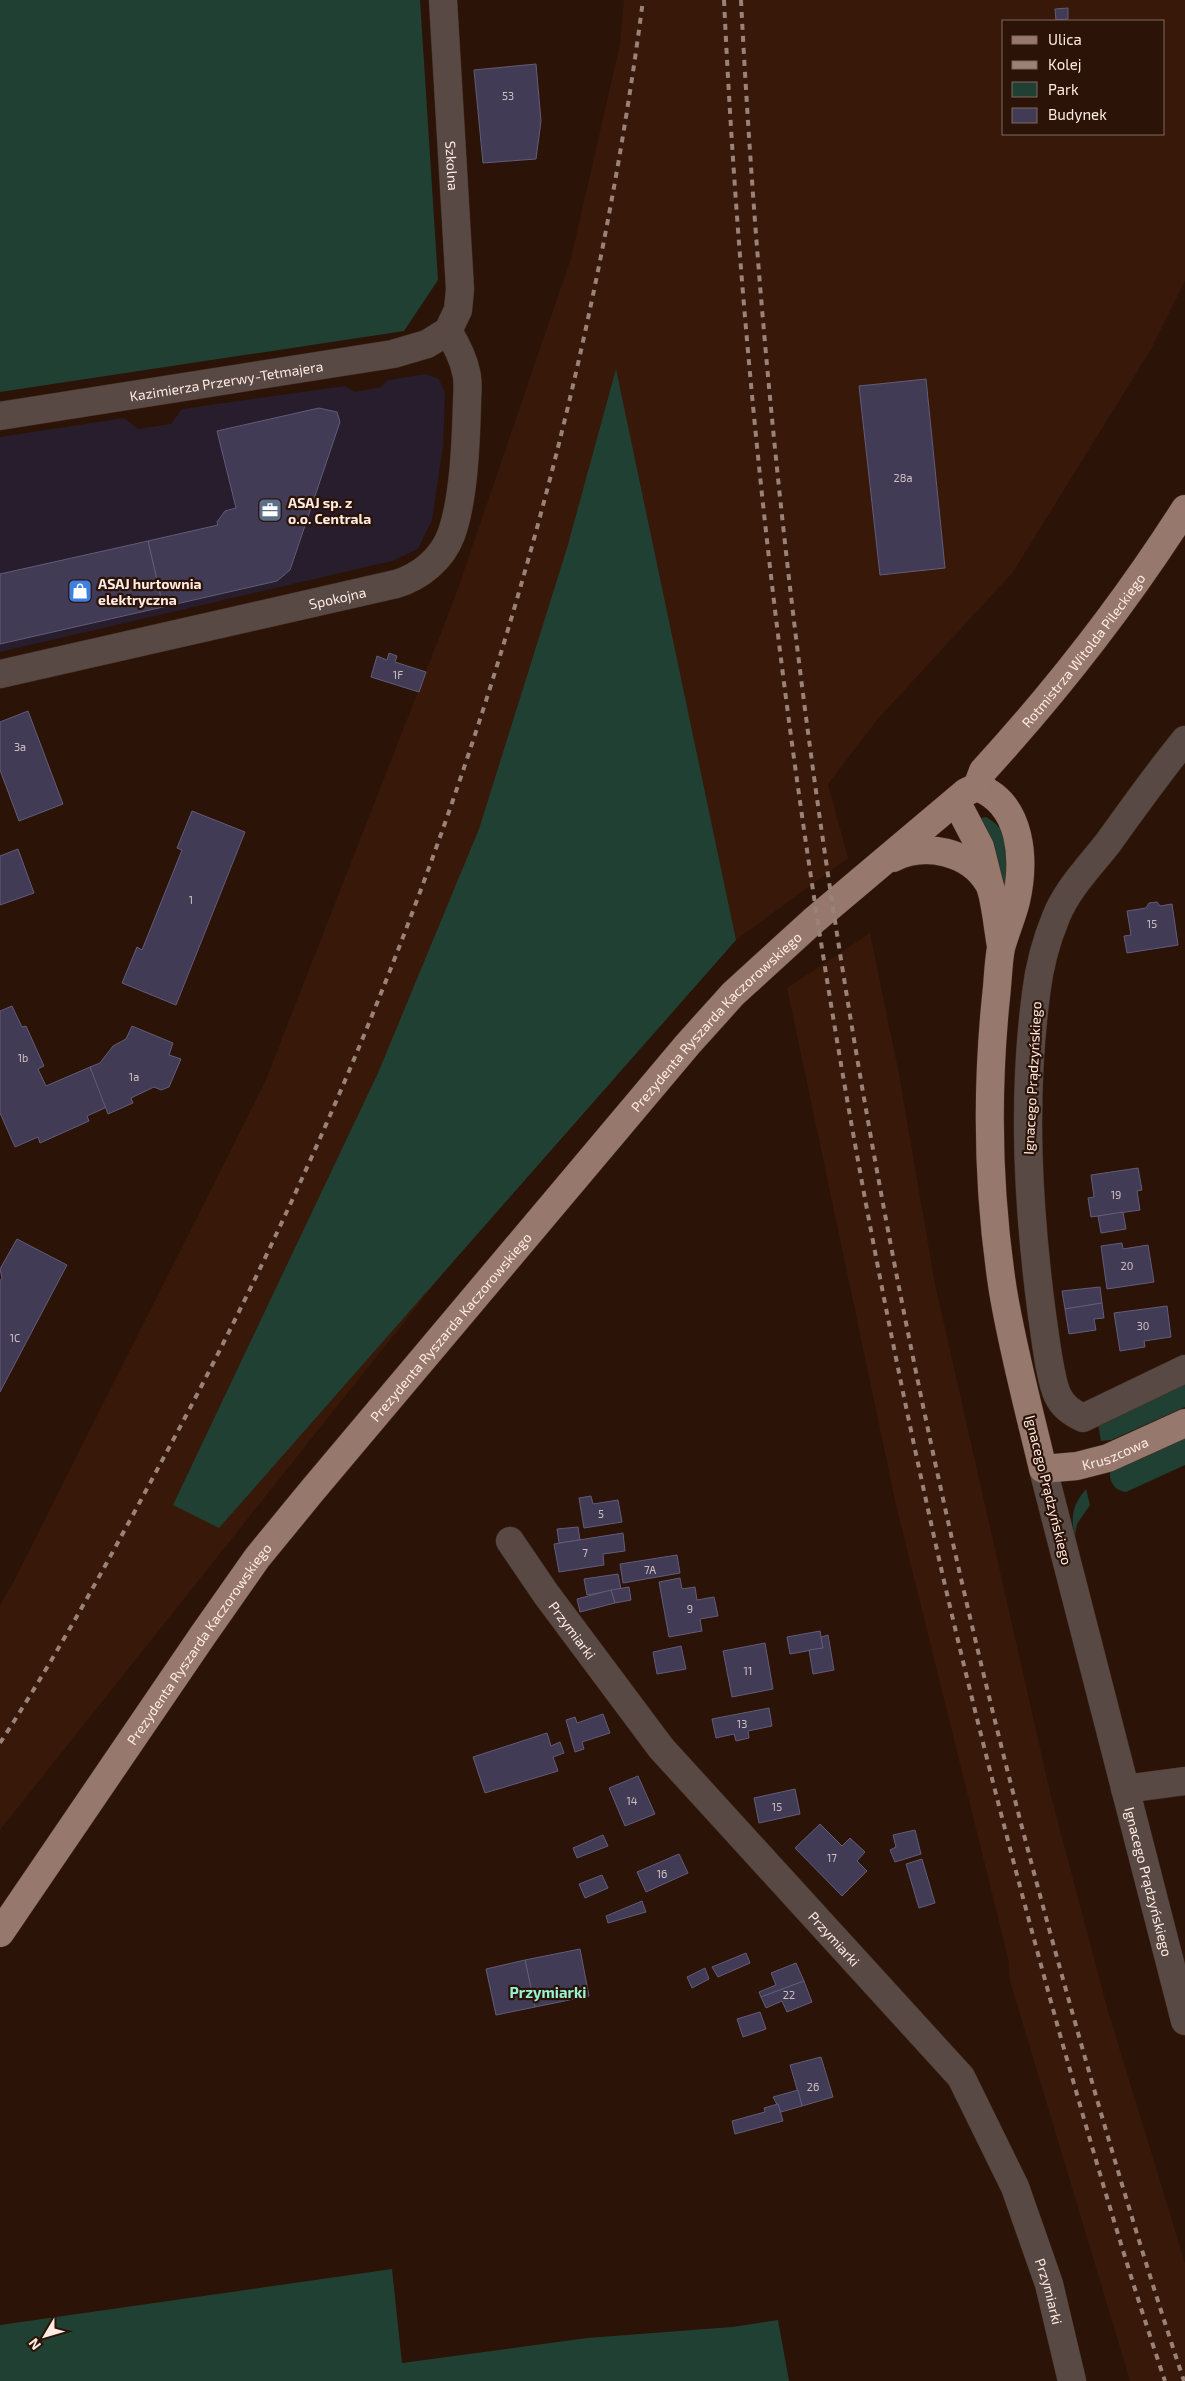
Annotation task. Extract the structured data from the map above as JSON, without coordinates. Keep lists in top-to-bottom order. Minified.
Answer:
{"streets":{"main road":["Rotmistrza Witolda Pileckiego","Prezydenta Ryszarda Kaczorowskiego","Ignacego Prądzyńskiego","Kruszcowa"],"street":["Szkolna","Kazimierza Przerwy-Tetmajera","Spokojna","Przymiarki"]},"crossings":[["Szkolna","Kazimierza Przerwy-Tetmajera"],["Szkolna","Spokojna"],["Kazimierza Przerwy-Tetmajera","Spokojna"],["Rotmistrza Witolda Pileckiego","Prezydenta Ryszarda Kaczorowskiego"],["Rotmistrza Witolda Pileckiego","Ignacego Prądzyńskiego"],["Prezydenta Ryszarda Kaczorowskiego","Ignacego Prądzyńskiego"],["Ignacego Prądzyńskiego","Kruszcowa"]],"districts":["Przymiarki"],"places":{"office":["ASAJ sp. z o.o. Centrala"],"shop":["ASAJ hurtownia elektryczna"]},"house_numbers":["53","28a","1F","3a","1","15","1b","1a","19","20","30","1C","5","7","7A","9","11","13","14","15","17","16","22","26"],"legend":["Ulica","Kolej","Park","Budynek"],"north":"bottom left"}
